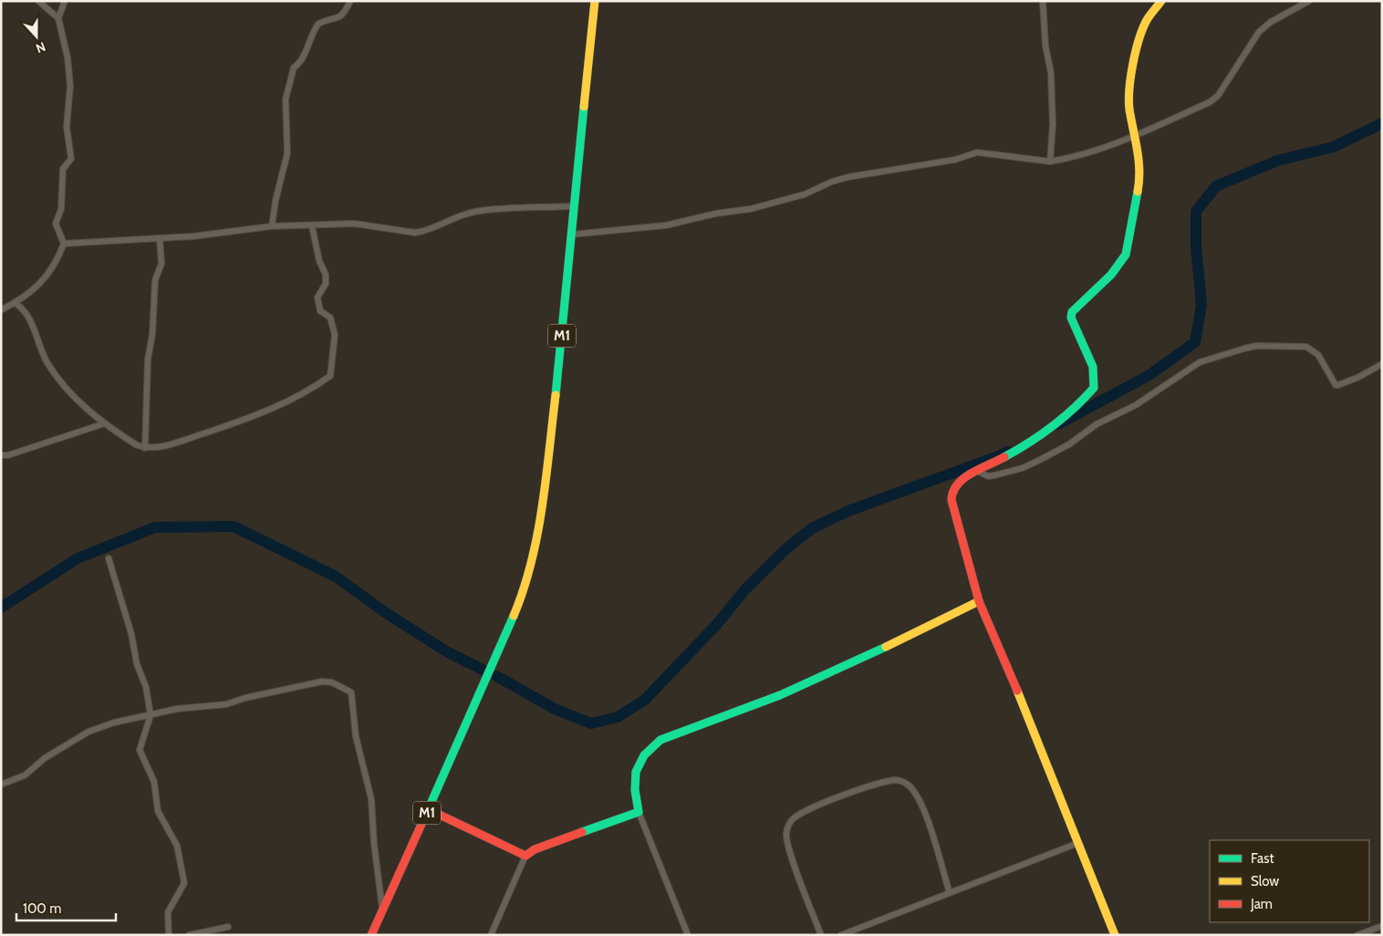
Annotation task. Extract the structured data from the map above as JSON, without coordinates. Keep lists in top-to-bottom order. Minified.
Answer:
{"streets":{"main road":["M1"]},"legend":["Fast","Slow","Jam"],"scale_bar":"100 m","north":"bottom"}
